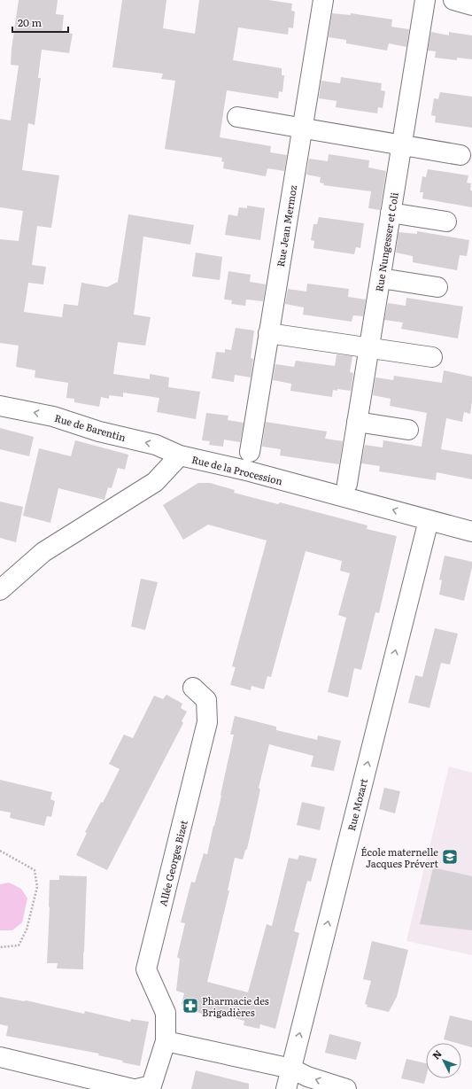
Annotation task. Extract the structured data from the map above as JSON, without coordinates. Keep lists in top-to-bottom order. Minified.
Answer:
{"streets":{"street":["Rue Jean Mermoz","Rue Nungesser et Coli","Rue de Barentin","Rue de la Procession","Rue Mozart","Allée Georges Bizet"]},"crossings":[["Rue Nungesser et Coli","Rue de la Procession"],["Rue de Barentin","Rue de la Procession"],["Rue de la Procession","Rue Mozart"]],"one_way":["Rue de Barentin","Rue Mozart"],"places":{"school or university":["École maternelle Jacques Prévert"],"pharmacy":["Pharmacie des Brigadières"]},"scale_bar":"20 m","north":"top left"}
